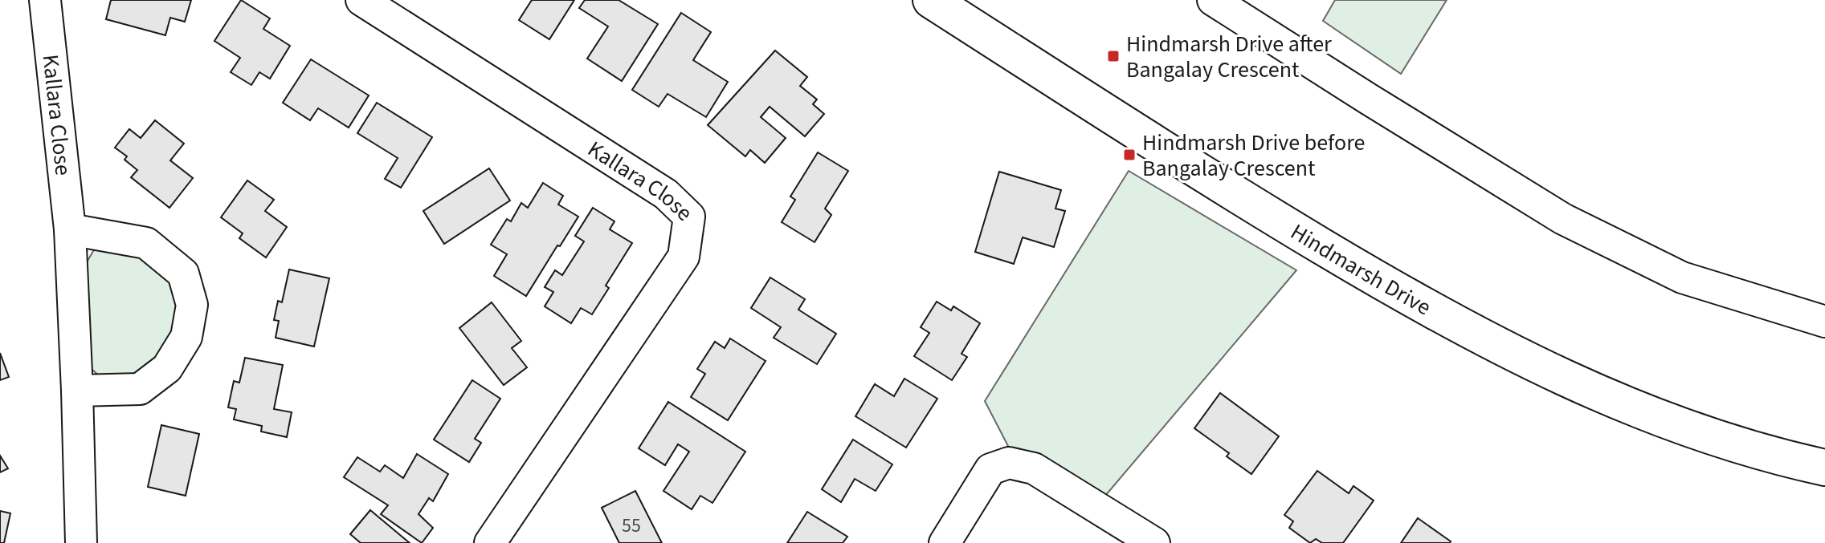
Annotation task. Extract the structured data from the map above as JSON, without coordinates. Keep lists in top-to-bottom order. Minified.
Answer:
{"streets":{"main road":["Hindmarsh Drive"],"street":["Kallara Close"]},"places":{"transit":["Hindmarsh Drive after Bangalay Crescent","Hindmarsh Drive before Bangalay Crescent"]},"house_numbers":["55"]}
